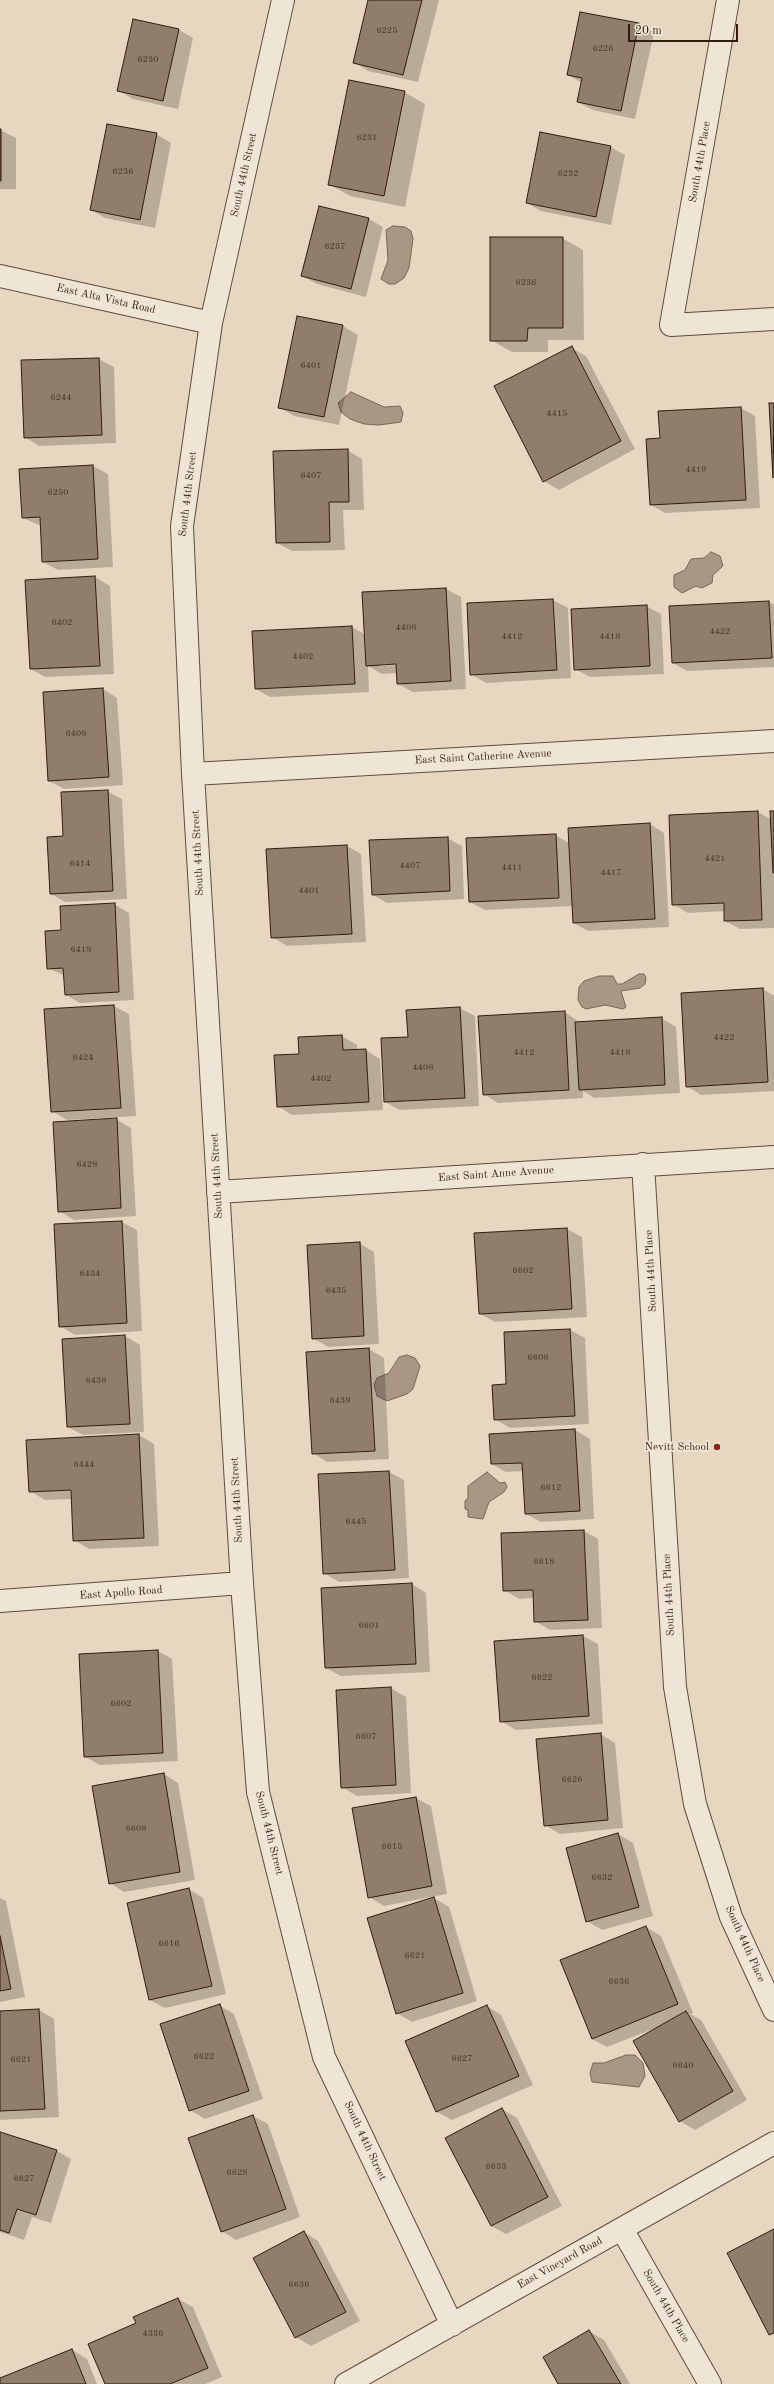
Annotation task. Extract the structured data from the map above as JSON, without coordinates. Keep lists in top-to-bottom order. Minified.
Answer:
{"streets":{"street":["South 44th Place","South 44th Street","East Alta Vista Road","East Saint Catherine Avenue","East Saint Anne Avenue","East Apollo Road","East Vineyard Road"]},"crossings":[["South 44th Place","East Saint Anne Avenue"],["South 44th Place","East Vineyard Road"],["South 44th Street","East Alta Vista Road"],["South 44th Street","East Saint Catherine Avenue"],["South 44th Street","East Saint Anne Avenue"],["South 44th Street","East Apollo Road"],["South 44th Street","East Vineyard Road"]],"places":["Nevitt School"],"house_numbers":["6225","6226","6230","6231","6236","6232","6237","6236","6401","6244","4415","4419","6407","6250","6402","4408","4422","4412","4418","4402","6408","4421","6414","4407","4411","4417","4401","6418","4422","4412","4418","6424","4408","4402","6428","6602","6434","6435","6608","6438","6439","6444","6612","6445","6618","6601","6622","6602","6607","6626","6608","6615","6632","6616","6621","6636","6622","6627","6621","6640","6633","6628","6627","6636","4336"],"scale_bar":"20 m"}
